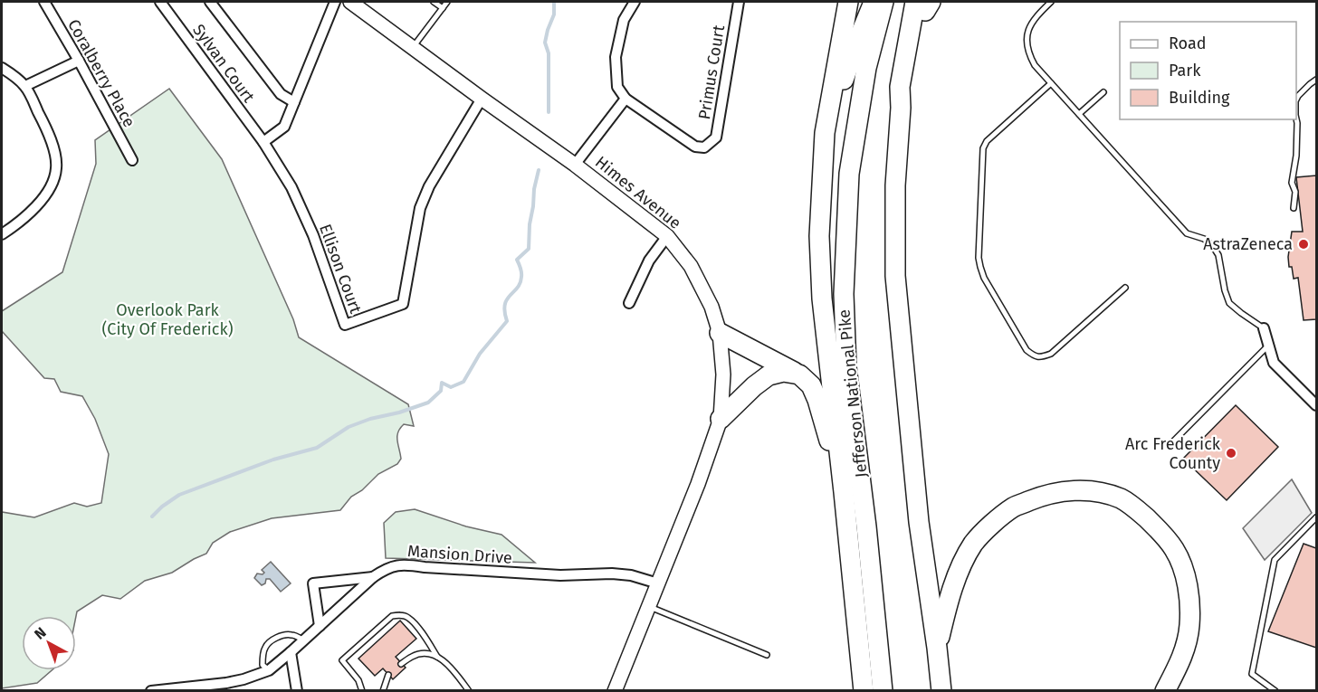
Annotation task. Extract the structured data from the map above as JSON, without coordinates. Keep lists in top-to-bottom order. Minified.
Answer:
{"streets":{"highway":["Jefferson National Pike"],"street":["Sylvan Court","Primus Court","Coralberry Place","Himes Avenue","Ellison Court","Mansion Drive"]},"crossings":[["Sylvan Court","Ellison Court"],["Himes Avenue","Ellison Court"],["Himes Avenue","Mansion Drive"]],"parks":["Overlook Park (City Of Frederick)"],"places":["AstraZeneca","Arc Frederick County"],"legend":["Road","Park","Building"],"north":"top left"}
